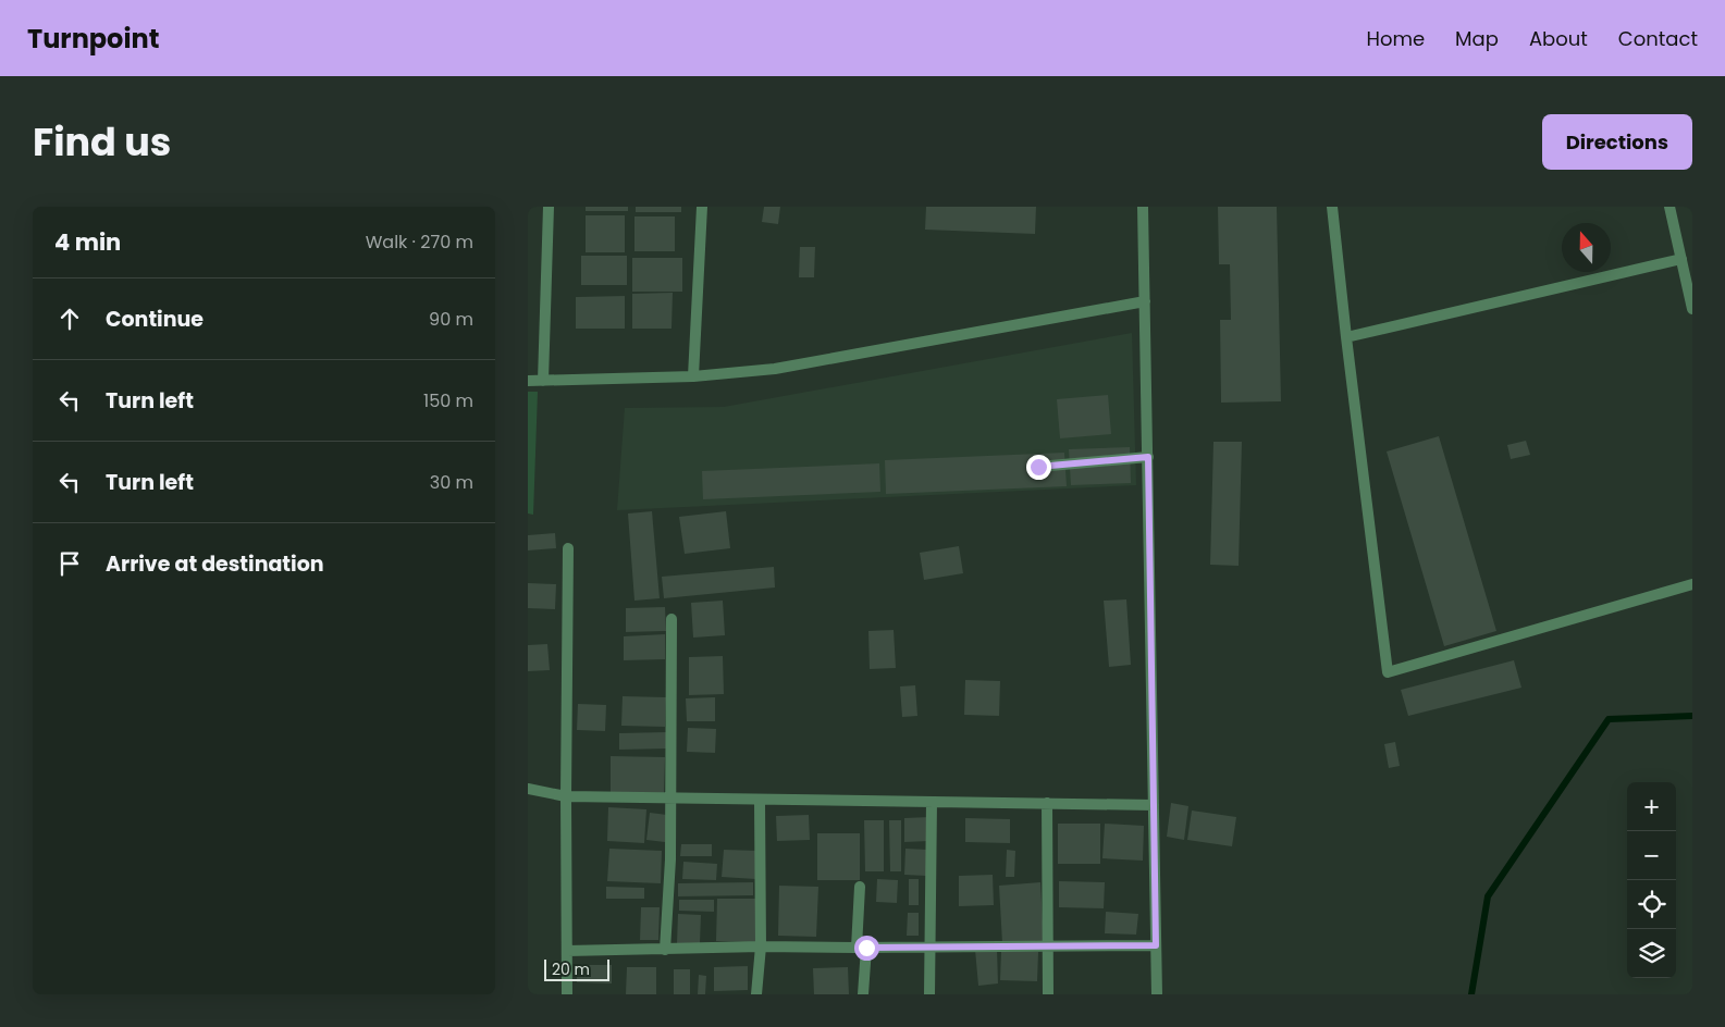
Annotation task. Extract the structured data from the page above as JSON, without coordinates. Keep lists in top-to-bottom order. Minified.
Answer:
{"scale_bar":"20 m","north":"top","page":{"header":"Turnpoint","nav":["Home","Map","About","Contact"],"title":"Find us","buttons":"Directions","heading":["4 min","Walk · 270 m"],"list":[["Continue","90 m"],["Turn left","150 m"],["Turn left","30 m"],"Arrive at destination"],"map_buttons":["+","−"],"scale":"20 m"}}
